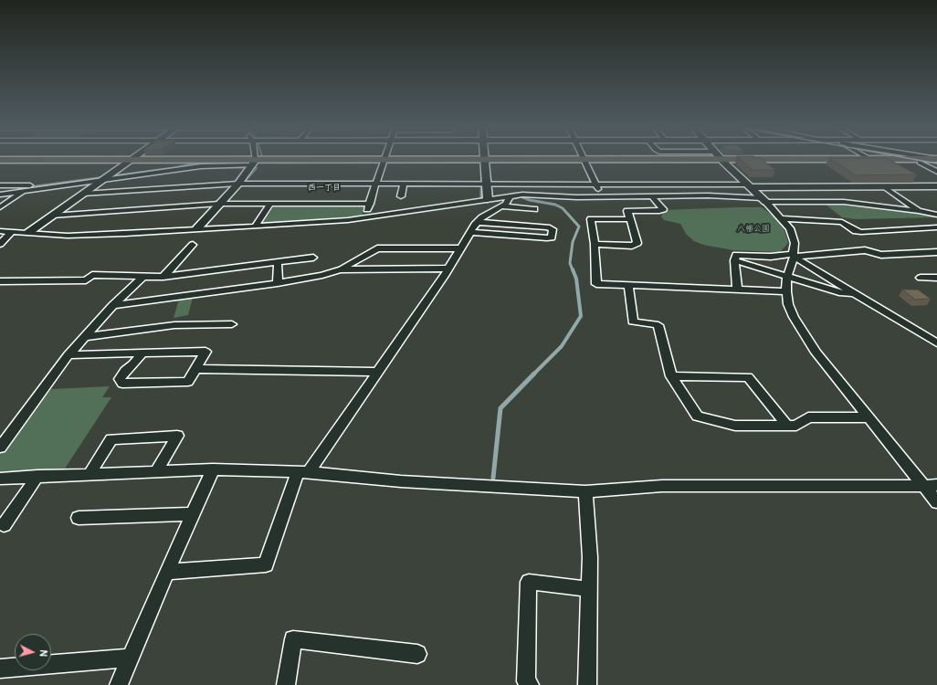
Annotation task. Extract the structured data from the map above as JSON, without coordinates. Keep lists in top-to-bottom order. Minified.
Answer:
{"districts":["西一丁目"],"parks":["八幡公園"],"north":"right"}
